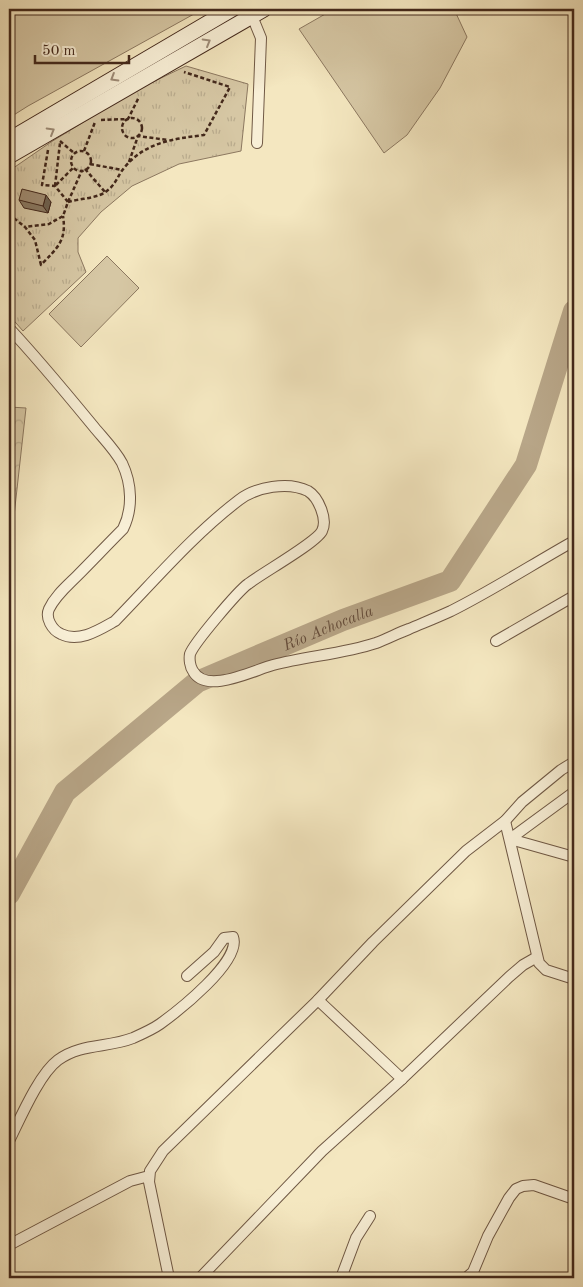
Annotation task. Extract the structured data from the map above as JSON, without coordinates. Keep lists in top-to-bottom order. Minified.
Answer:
{"water":["Río Achocalla"],"scale_bar":"50 m"}
